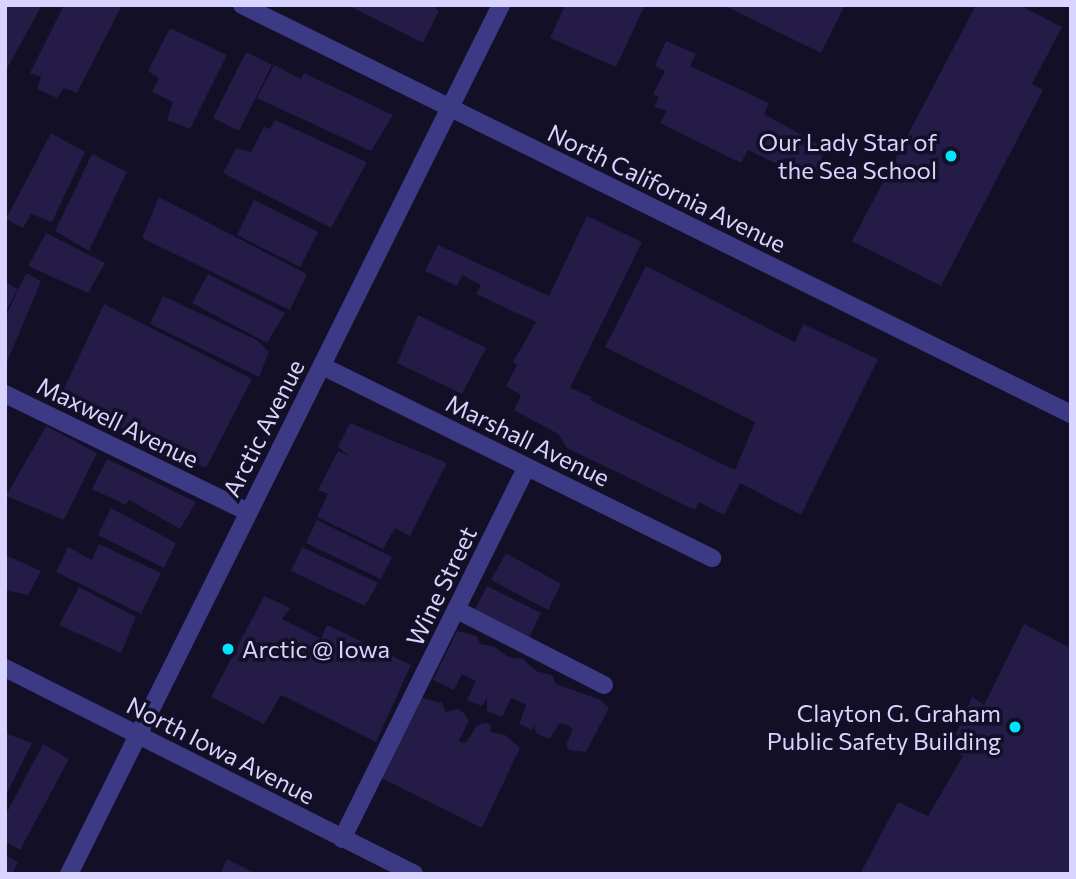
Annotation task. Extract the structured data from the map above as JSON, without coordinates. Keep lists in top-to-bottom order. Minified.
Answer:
{"streets":{"street":["North California Avenue","Maxwell Avenue","Arctic Avenue","Marshall Avenue","Wine Street","North Iowa Avenue"]},"crossings":[["North California Avenue","Arctic Avenue"],["Maxwell Avenue","Arctic Avenue"],["Arctic Avenue","Marshall Avenue"],["Arctic Avenue","North Iowa Avenue"],["Marshall Avenue","Wine Street"],["Wine Street","North Iowa Avenue"]],"places":["Our Lady Star of the Sea School","Arctic @ Iowa","Clayton G. Graham Public Safety Building"]}
